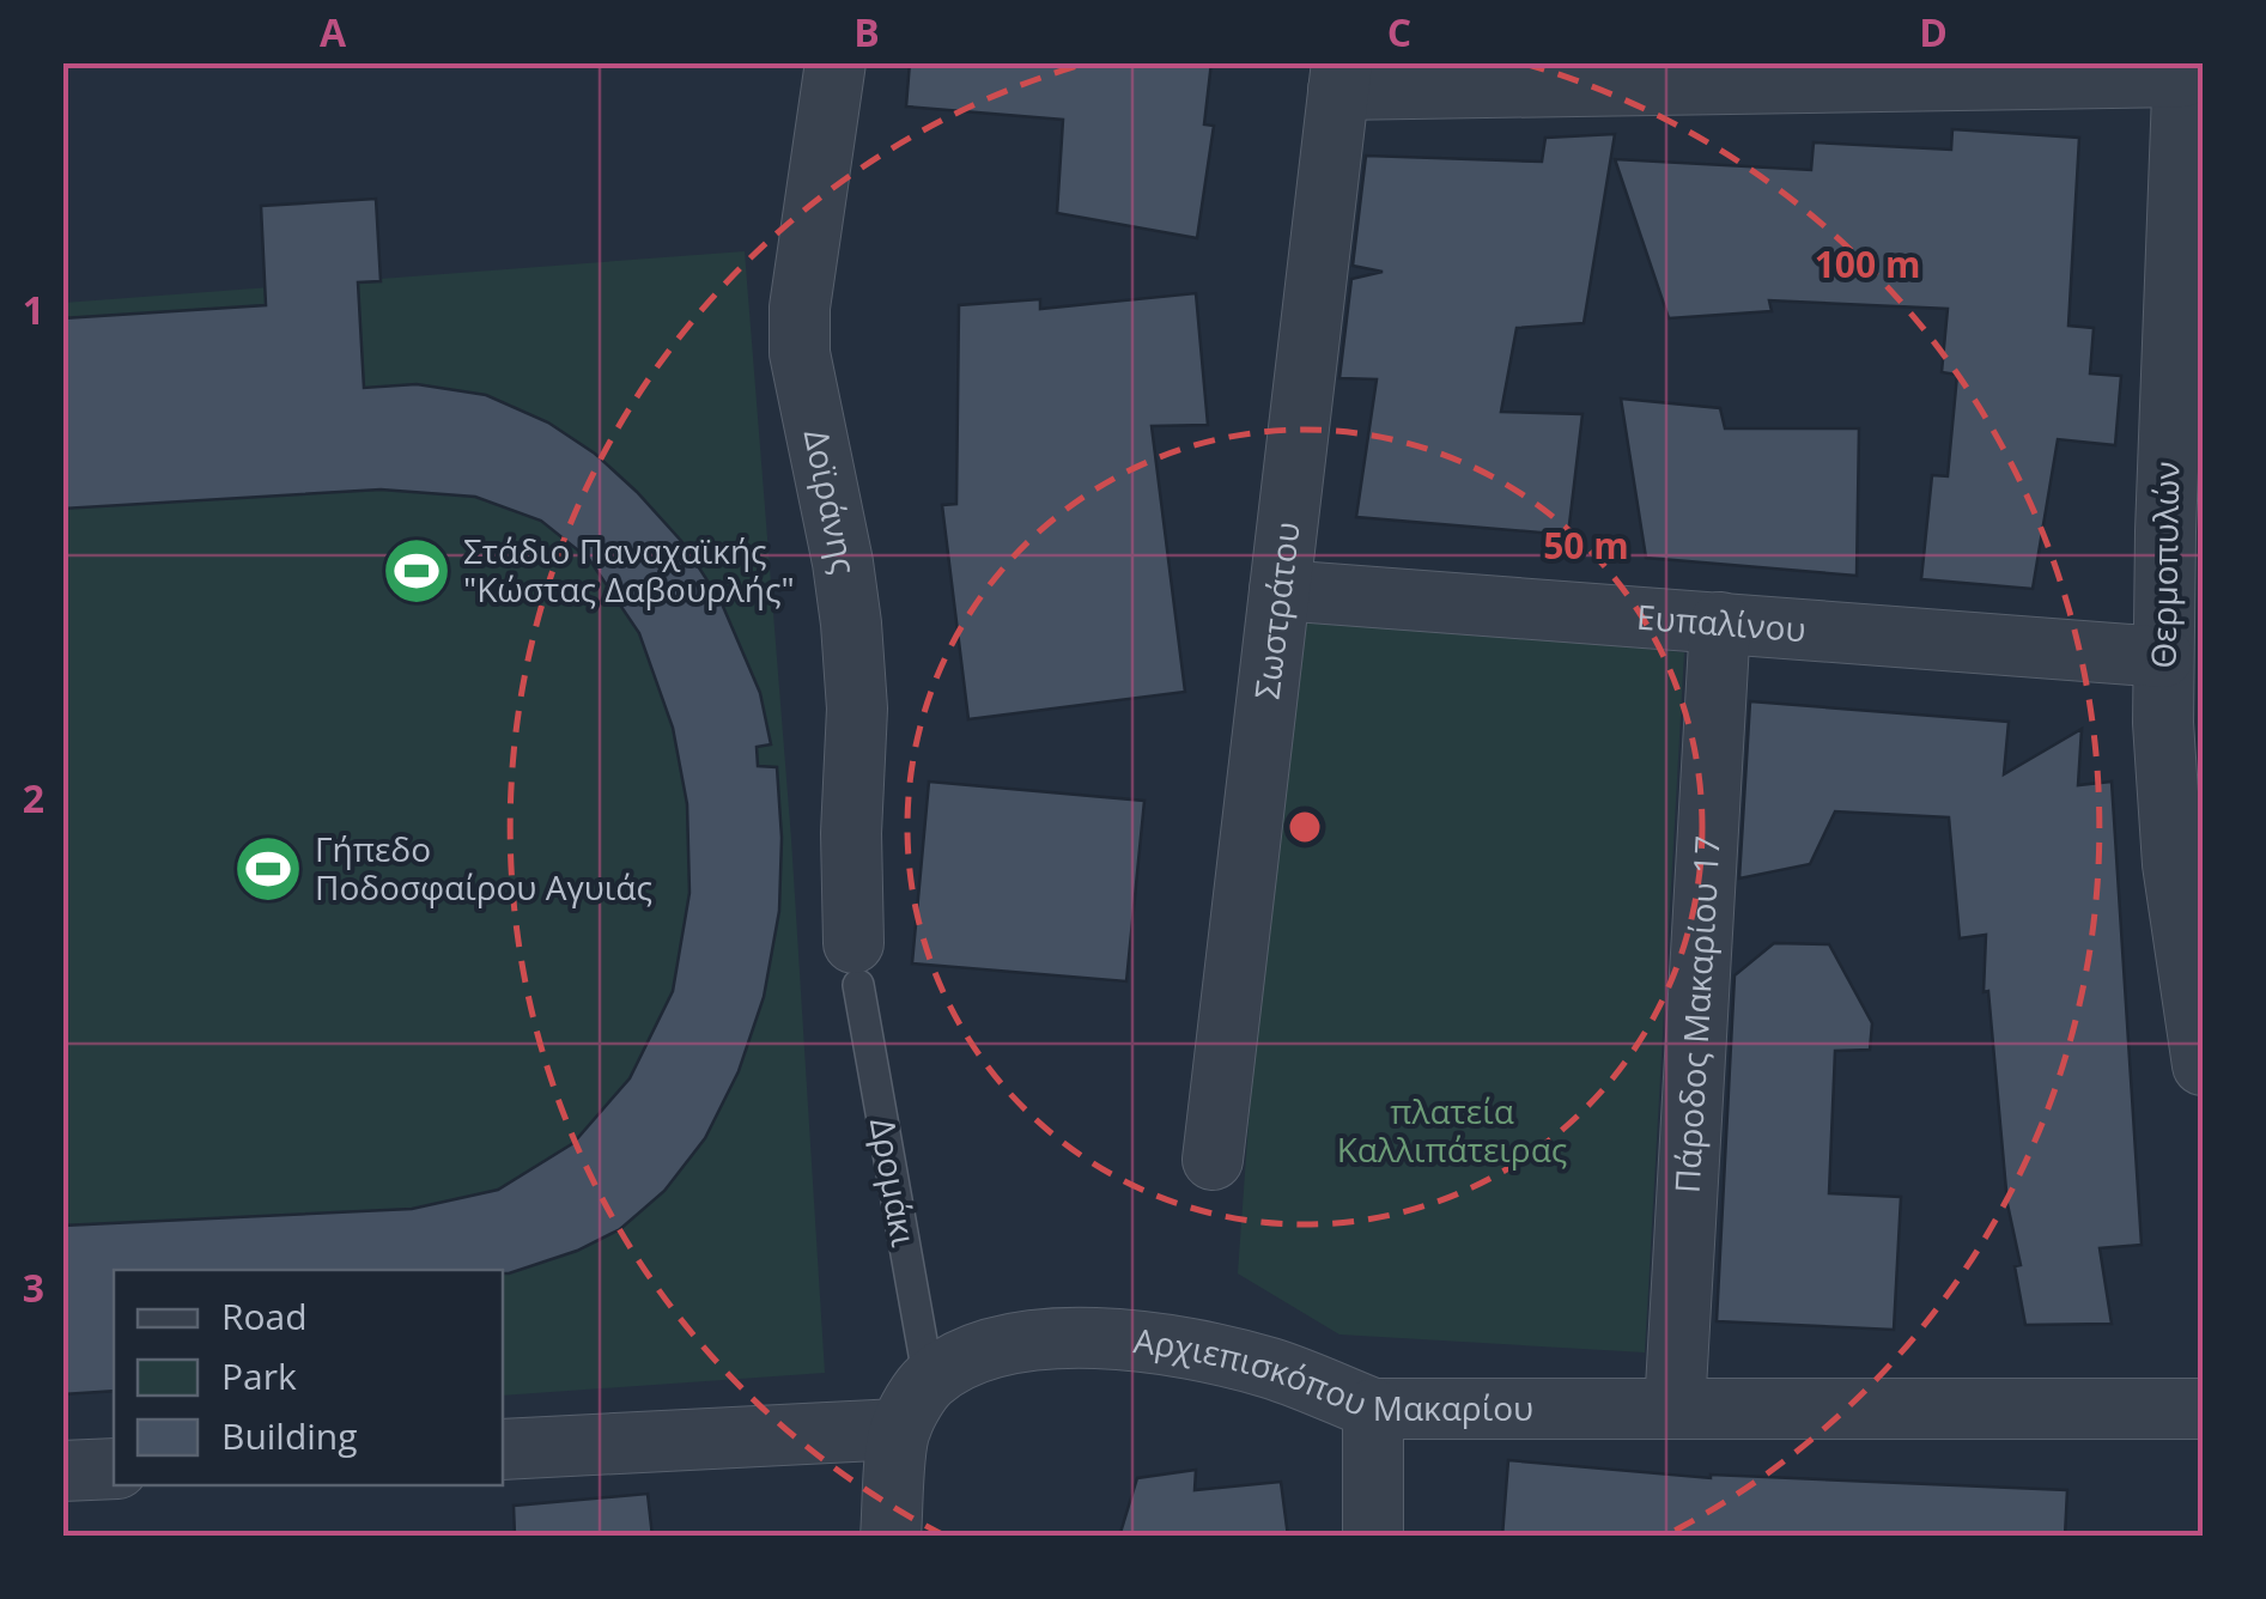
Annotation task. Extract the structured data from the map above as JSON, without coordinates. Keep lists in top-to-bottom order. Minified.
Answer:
{"streets":{"street":["Δοϊράνης","Θερμοπυλών","Σωστράτου","Ευπαλίνου","Πάροδος Μακαρίου 17","Αρχιεπισκόπου Μακαρίου"],"lane":["Δρομάκι"]},"crossings":[["Δοϊράνης","Δρομάκι"],["Θερμοπυλών","Ευπαλίνου"],["Σωστράτου","Ευπαλίνου"],["Ευπαλίνου","Πάροδος Μακαρίου 17"],["Πάροδος Μακαρίου 17","Αρχιεπισκόπου Μακαρίου"],["Δρομάκι","Αρχιεπισκόπου Μακαρίου"]],"parks":["πλατεία Καλλιπάτειρας"],"places":{"sports":["Στάδιο Παναχαϊκής \"Κώστας Δαβουρλής\"","Γήπεδο Ποδοσφαίρου Αγυιάς"]},"legend":["Road","Park","Building"],"grid":{"columns":["A","B","C","D"],"rows":["1","2","3"]},"rings":["100 m","50 m"]}
